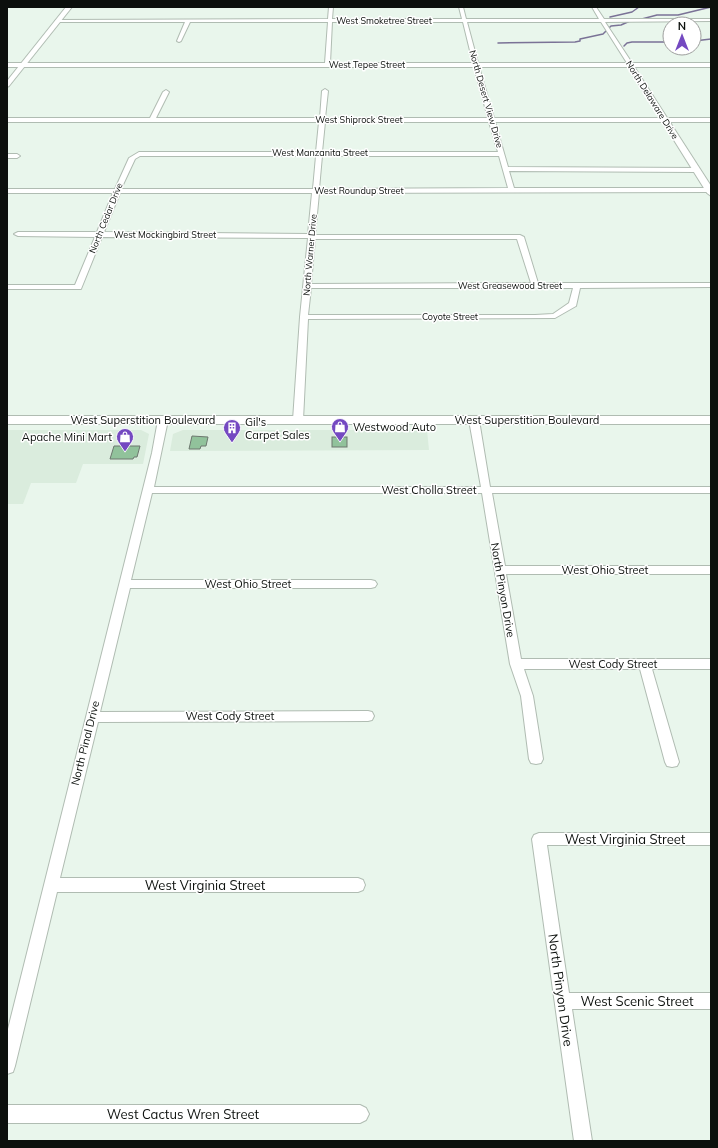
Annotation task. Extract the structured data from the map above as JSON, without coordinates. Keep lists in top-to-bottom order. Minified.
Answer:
{"streets":{"main road":["West Superstition Boulevard"],"street":["West Smoketree Street","West Tepee Street","North Desert View Drive","North Delaware Drive","West Shiprock Street","West Manzanita Street","West Roundup Street","North Cedar Drive","West Mockingbird Street","North Warner Drive","West Greasewood Street","Coyote Street","West Cholla Street","West Ohio Street","North Pinyon Drive","West Cody Street","North Pinal Drive","West Virginia Street","West Scenic Street","West Cactus Wren Street"]},"crossings":[["West Smoketree Street","North Desert View Drive"],["West Smoketree Street","North Delaware Drive"],["West Tepee Street","North Desert View Drive"],["West Tepee Street","North Delaware Drive"],["North Desert View Drive","West Shiprock Street"],["North Desert View Drive","West Manzanita Street"],["North Desert View Drive","West Roundup Street"],["North Delaware Drive","West Shiprock Street"],["North Delaware Drive","West Roundup Street"],["West Shiprock Street","North Warner Drive"],["West Manzanita Street","North Cedar Drive"],["West Manzanita Street","North Warner Drive"],["West Roundup Street","North Cedar Drive"],["West Roundup Street","North Warner Drive"],["North Cedar Drive","West Mockingbird Street"],["West Mockingbird Street","North Warner Drive"],["West Mockingbird Street","West Greasewood Street"],["North Warner Drive","West Greasewood Street"],["North Warner Drive","Coyote Street"],["North Warner Drive","West Superstition Boulevard"],["West Greasewood Street","Coyote Street"],["West Superstition Boulevard","North Pinyon Drive"],["West Superstition Boulevard","North Pinal Drive"],["West Cholla Street","North Pinyon Drive"],["West Cholla Street","North Pinal Drive"],["West Ohio Street","North Pinyon Drive"],["West Ohio Street","North Pinal Drive"],["North Pinyon Drive","West Cody Street"],["North Pinyon Drive","West Virginia Street"],["North Pinyon Drive","West Scenic Street"],["West Cody Street","North Pinal Drive"],["North Pinal Drive","West Virginia Street"]],"places":{"shop":["Westwood Auto","Apache Mini Mart"],"building":["Gil's Carpet Sales"]},"north":"top"}
